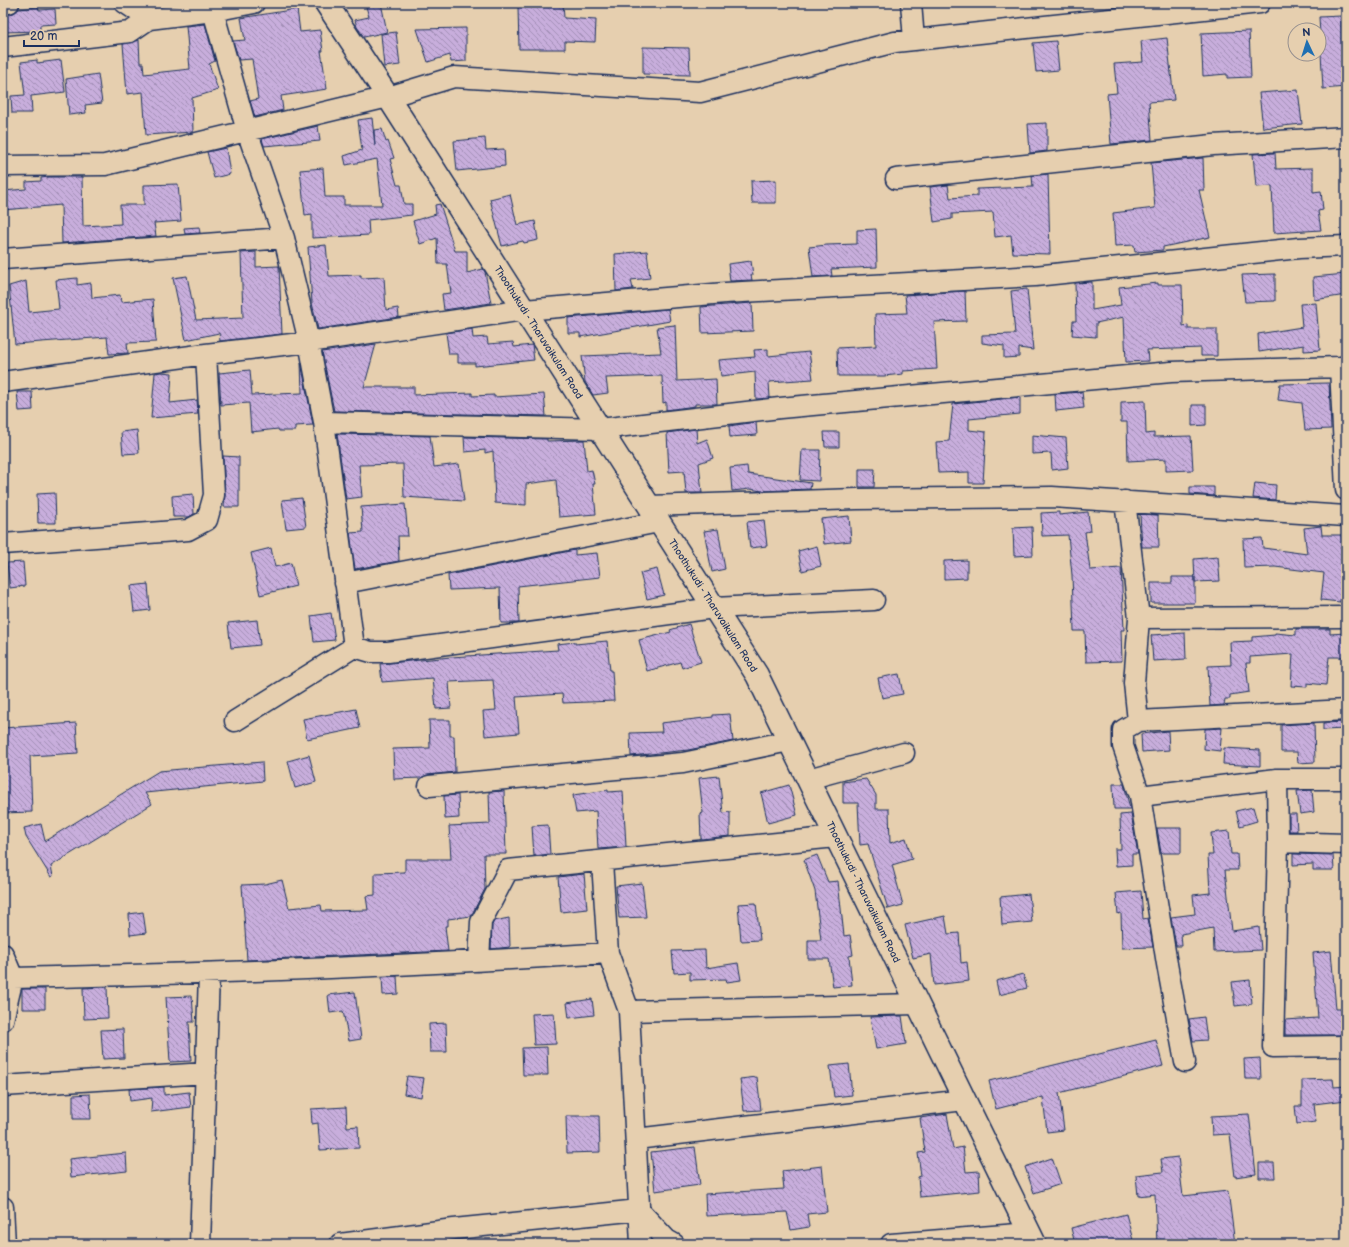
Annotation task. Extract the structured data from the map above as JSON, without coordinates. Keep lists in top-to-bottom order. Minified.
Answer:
{"streets":{"main road":["Thoothukudi - Tharuvaikulam Road"]},"scale_bar":"20 m","north":"top"}
